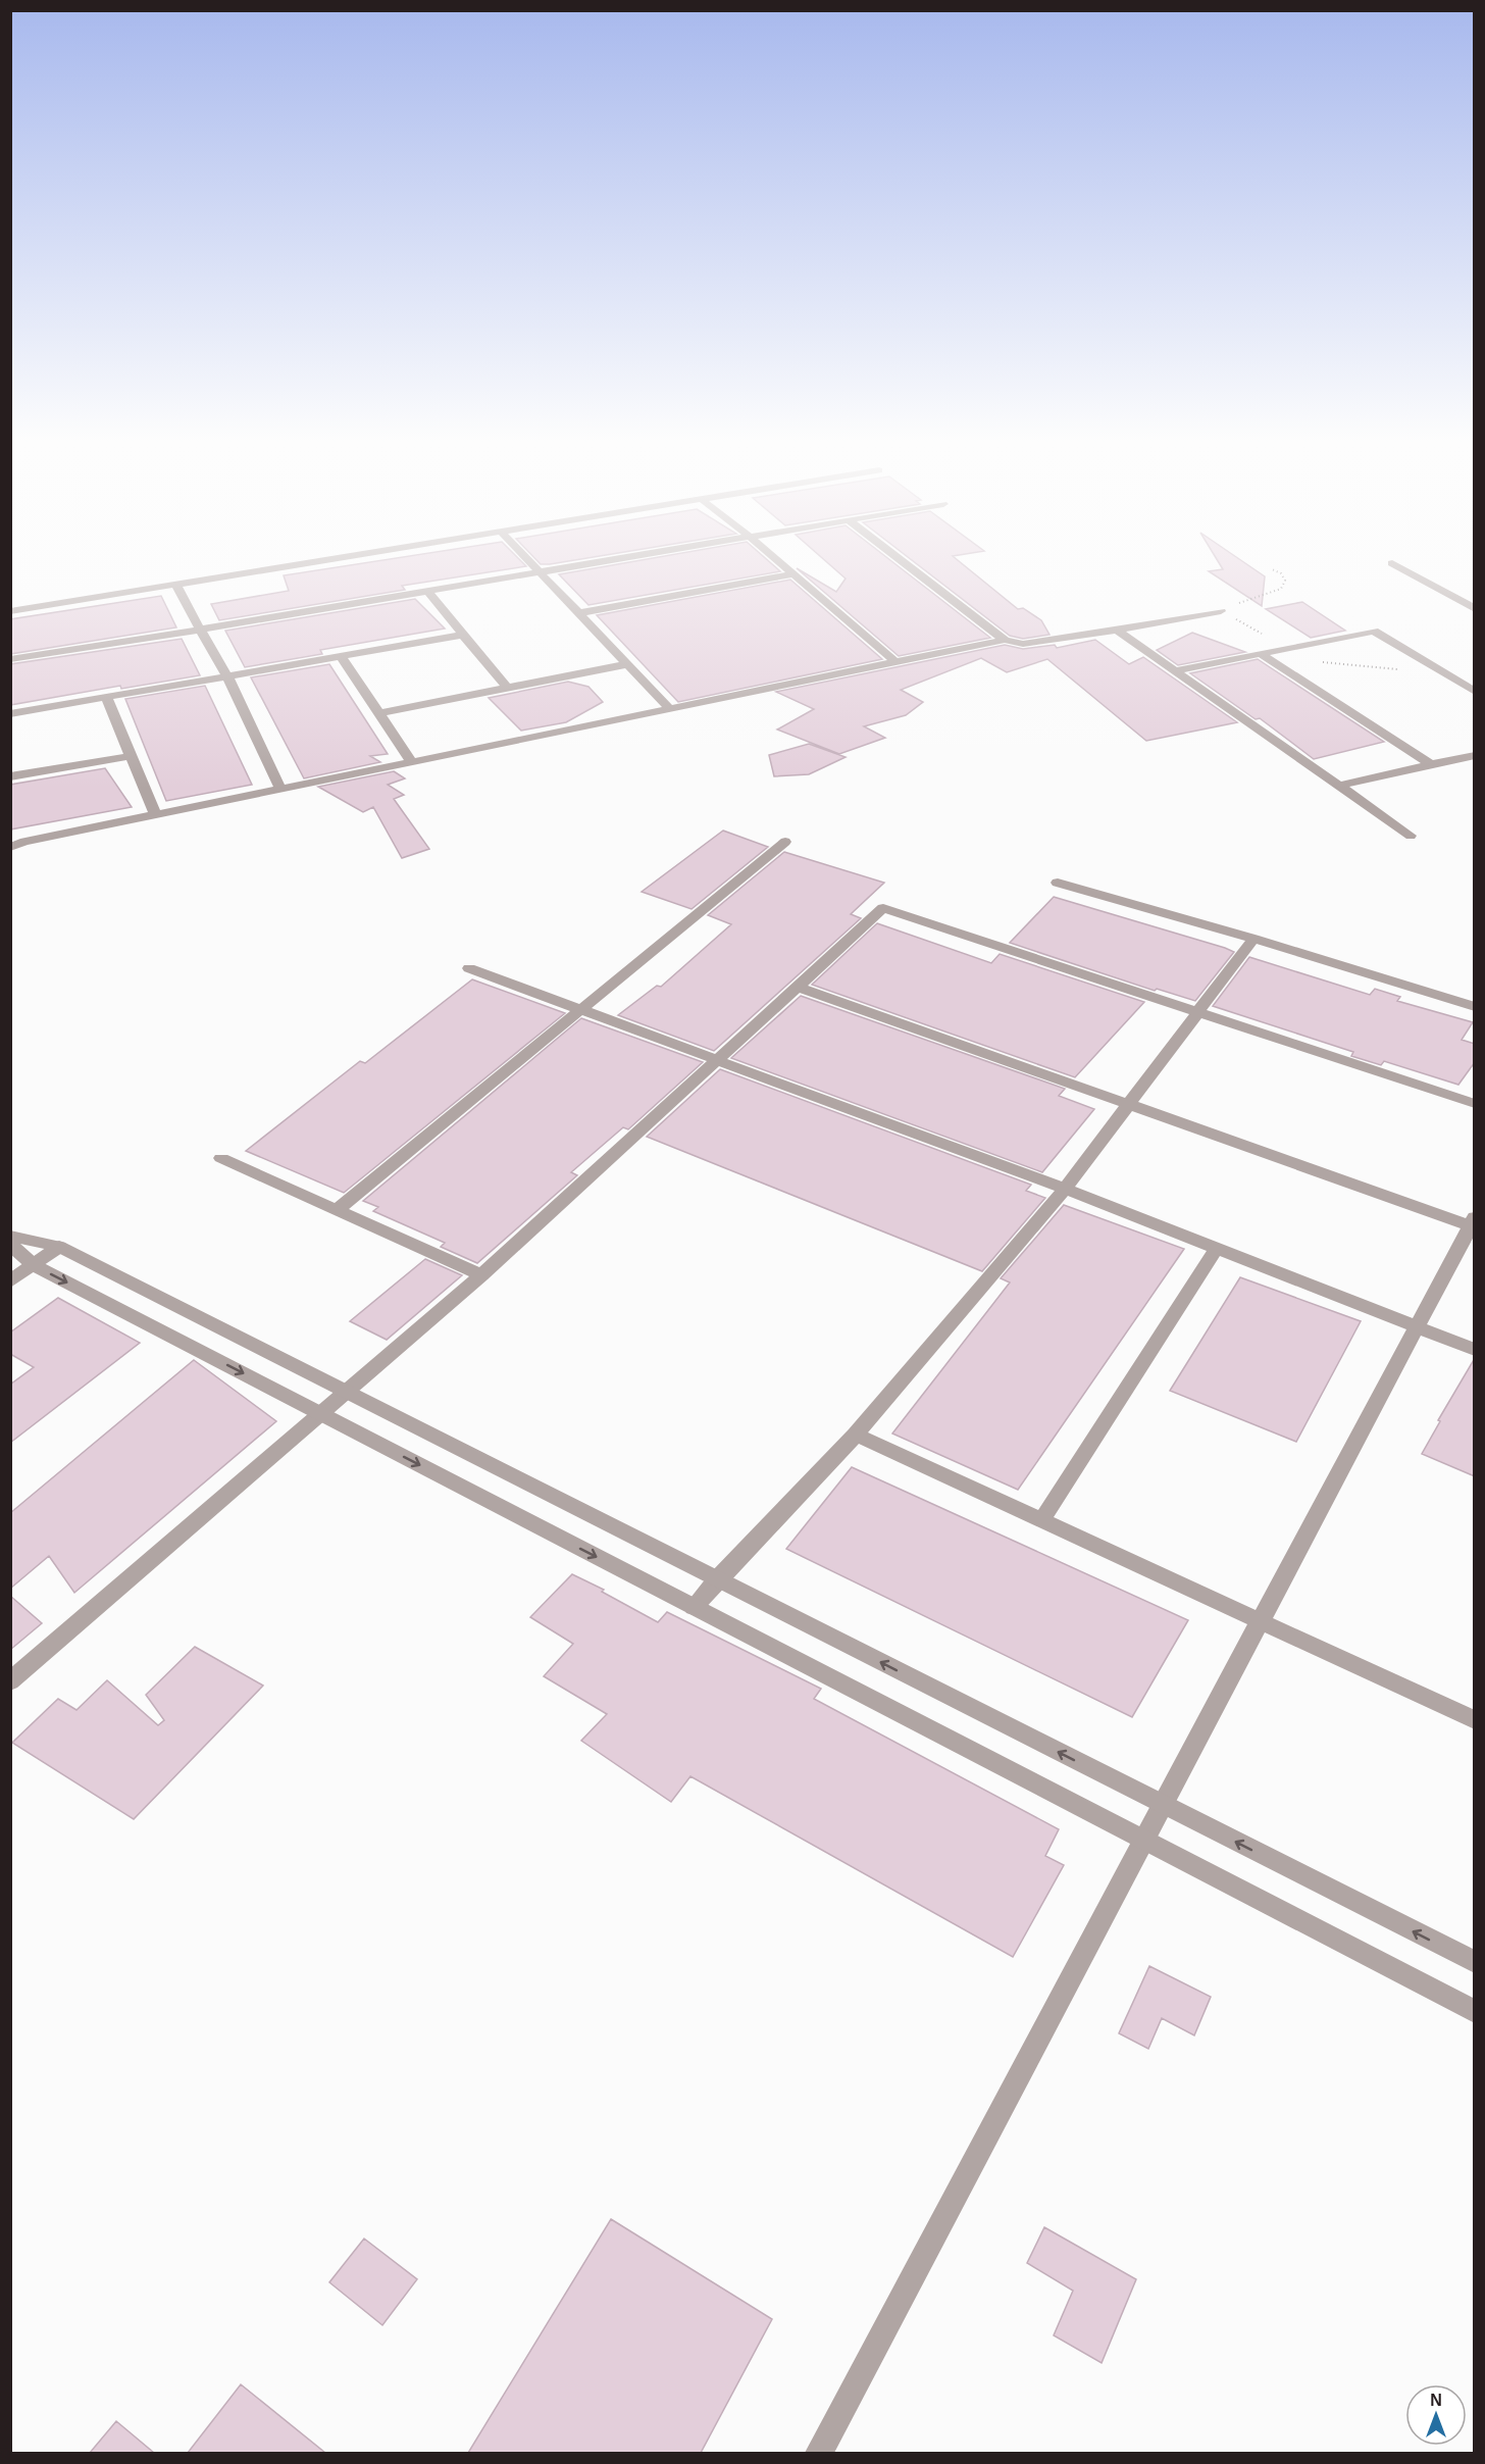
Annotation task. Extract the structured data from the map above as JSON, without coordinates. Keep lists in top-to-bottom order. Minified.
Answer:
{"north":"top"}
